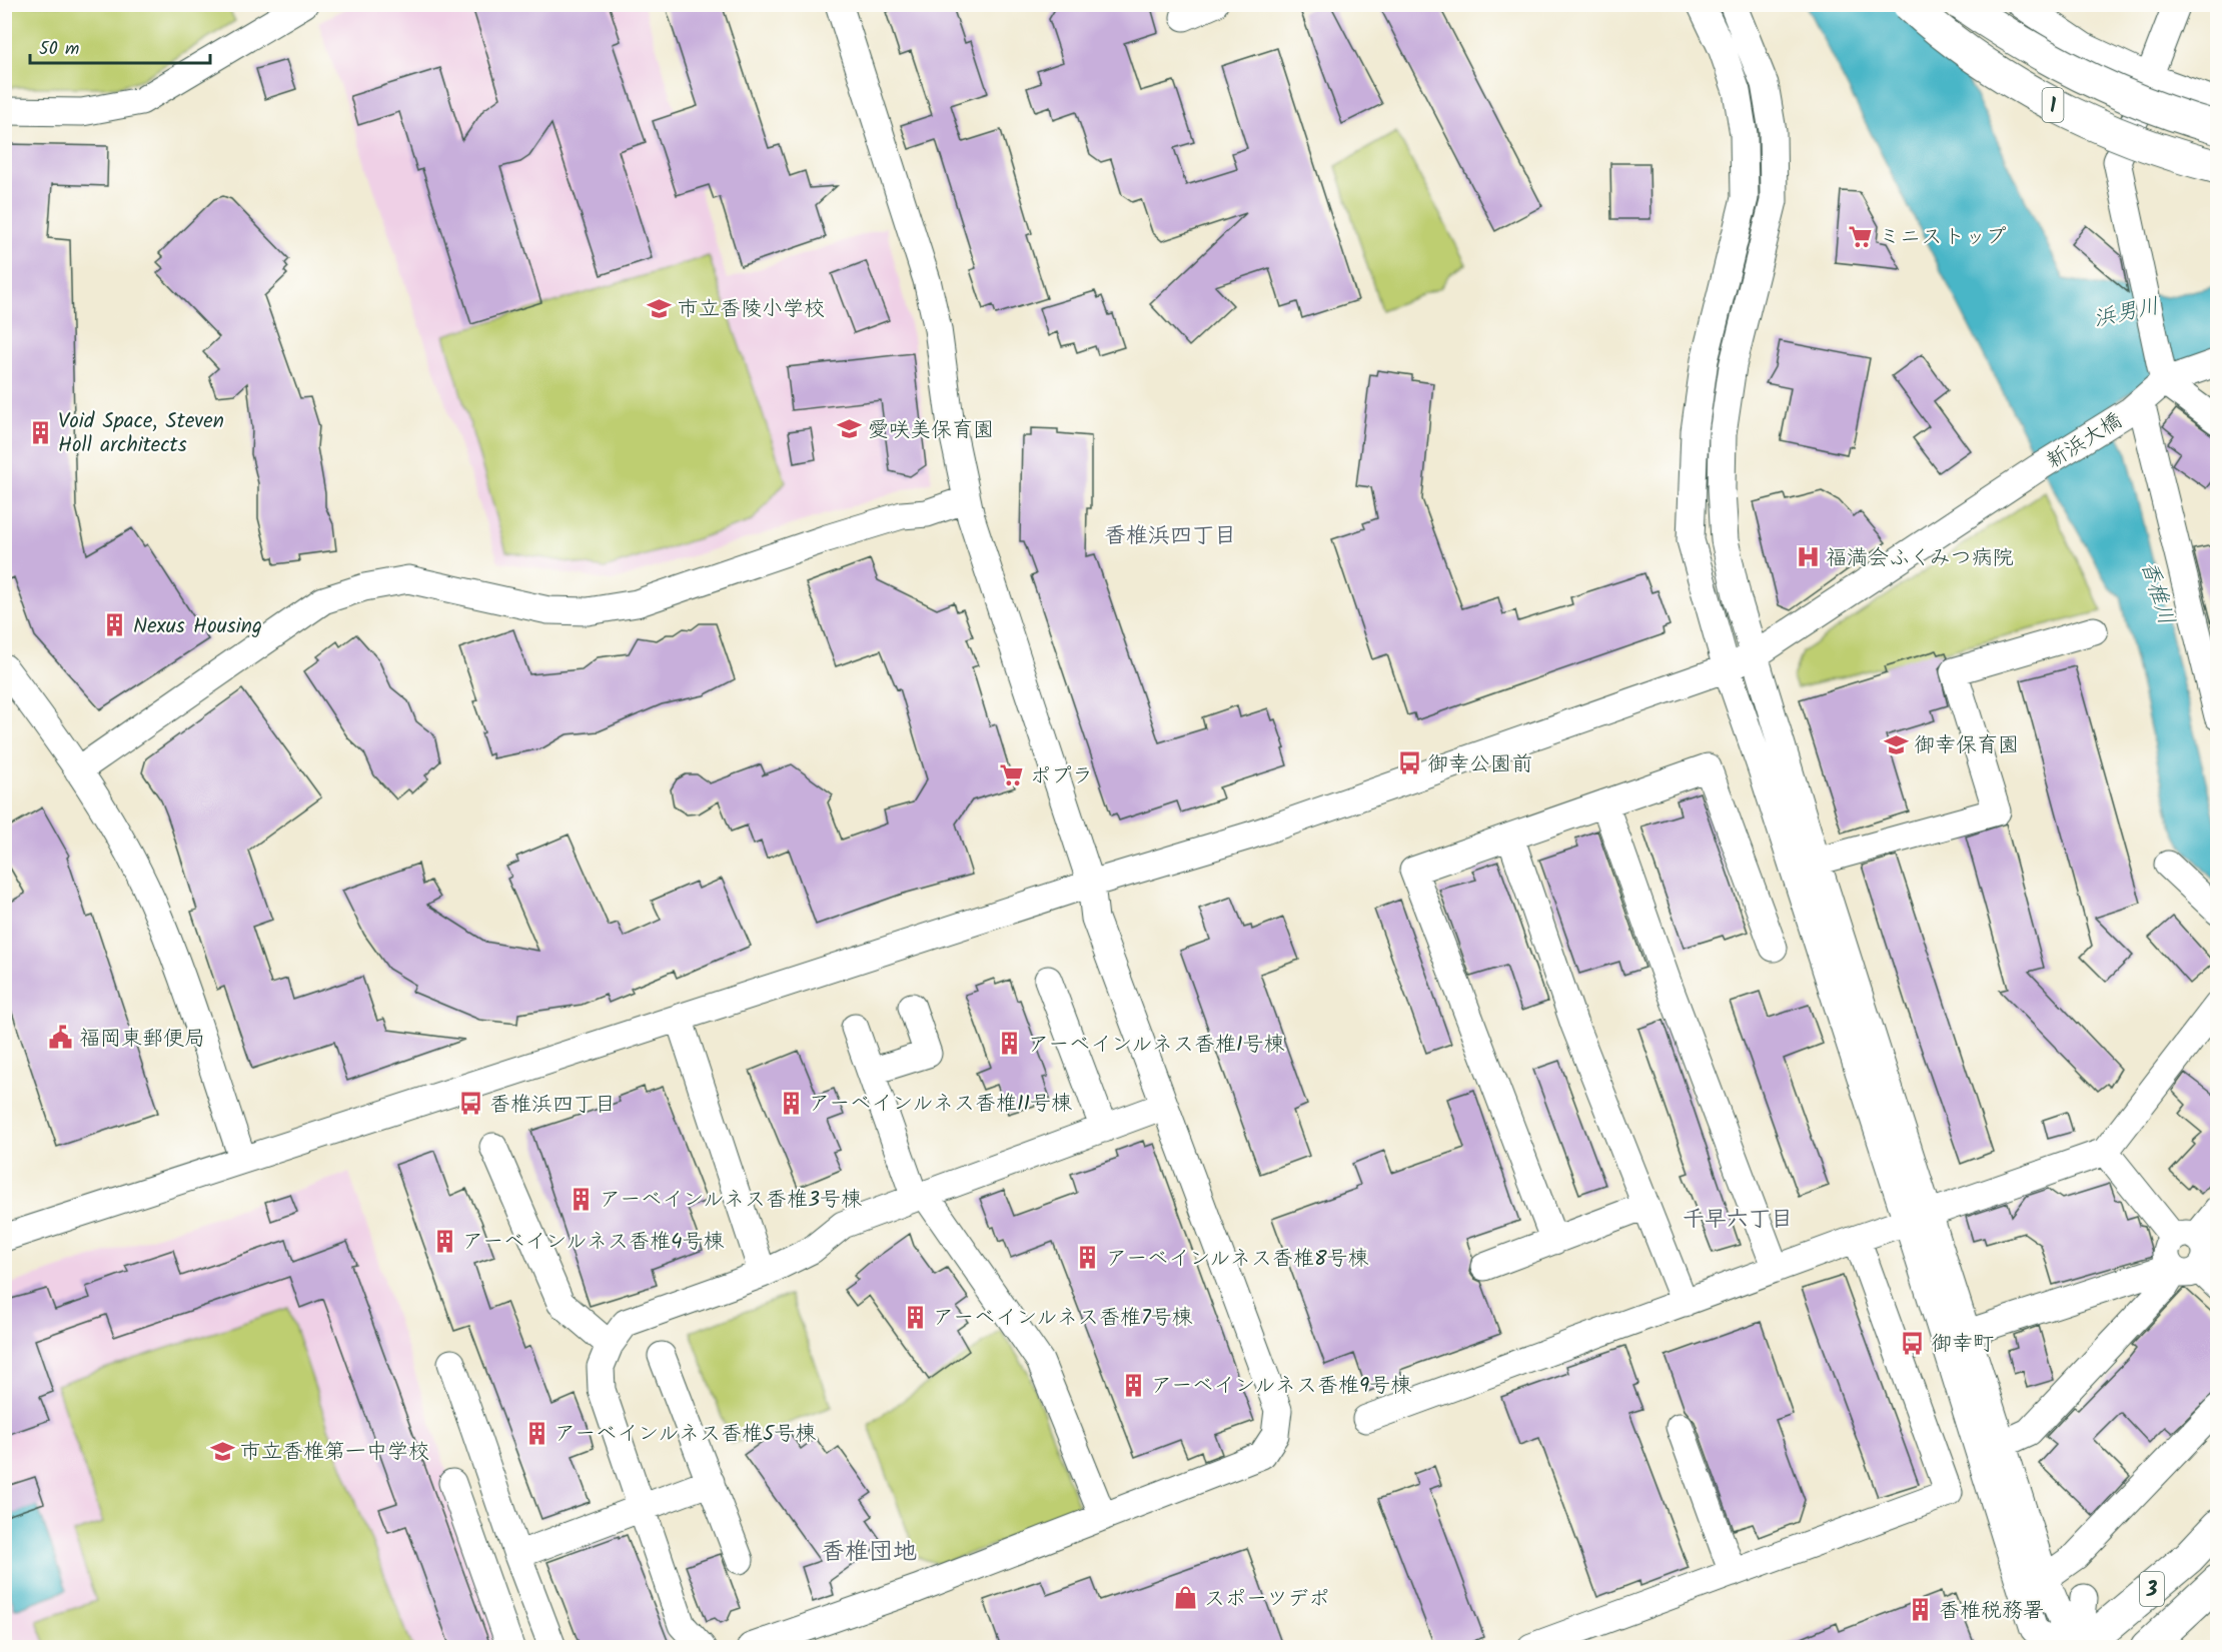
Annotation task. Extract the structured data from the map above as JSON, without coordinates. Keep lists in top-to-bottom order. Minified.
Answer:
{"streets":{"highway":["1","3"],"street":["新浜大橋"]},"districts":["香椎浜四丁目","千早六丁目","香椎団地"],"water":["浜男川","香椎川"],"places":{"supermarket":["ミニストップ","ポプラ"],"school or university":["市立香陵小学校","愛咲美保育園","御幸保育園","市立香椎第一中学校"],"building":["Void Space, Steven Holl architects","Nexus Housing","アーベインルネス香椎1号棟","アーベインルネス香椎11号棟","アーベインルネス香椎3号棟","アーベインルネス香椎4号棟","アーベインルネス香椎8号棟","アーベインルネス香椎7号棟","アーベインルネス香椎9号棟","アーベインルネス香椎5号棟","香椎税務署"],"hospital":["福満会ふくみつ病院"],"bus stop":["御幸公園前","香椎浜四丁目","御幸町"],"public building":["福岡東郵便局"],"shop":["スポーツデポ"]},"scale_bar":"50 m"}
